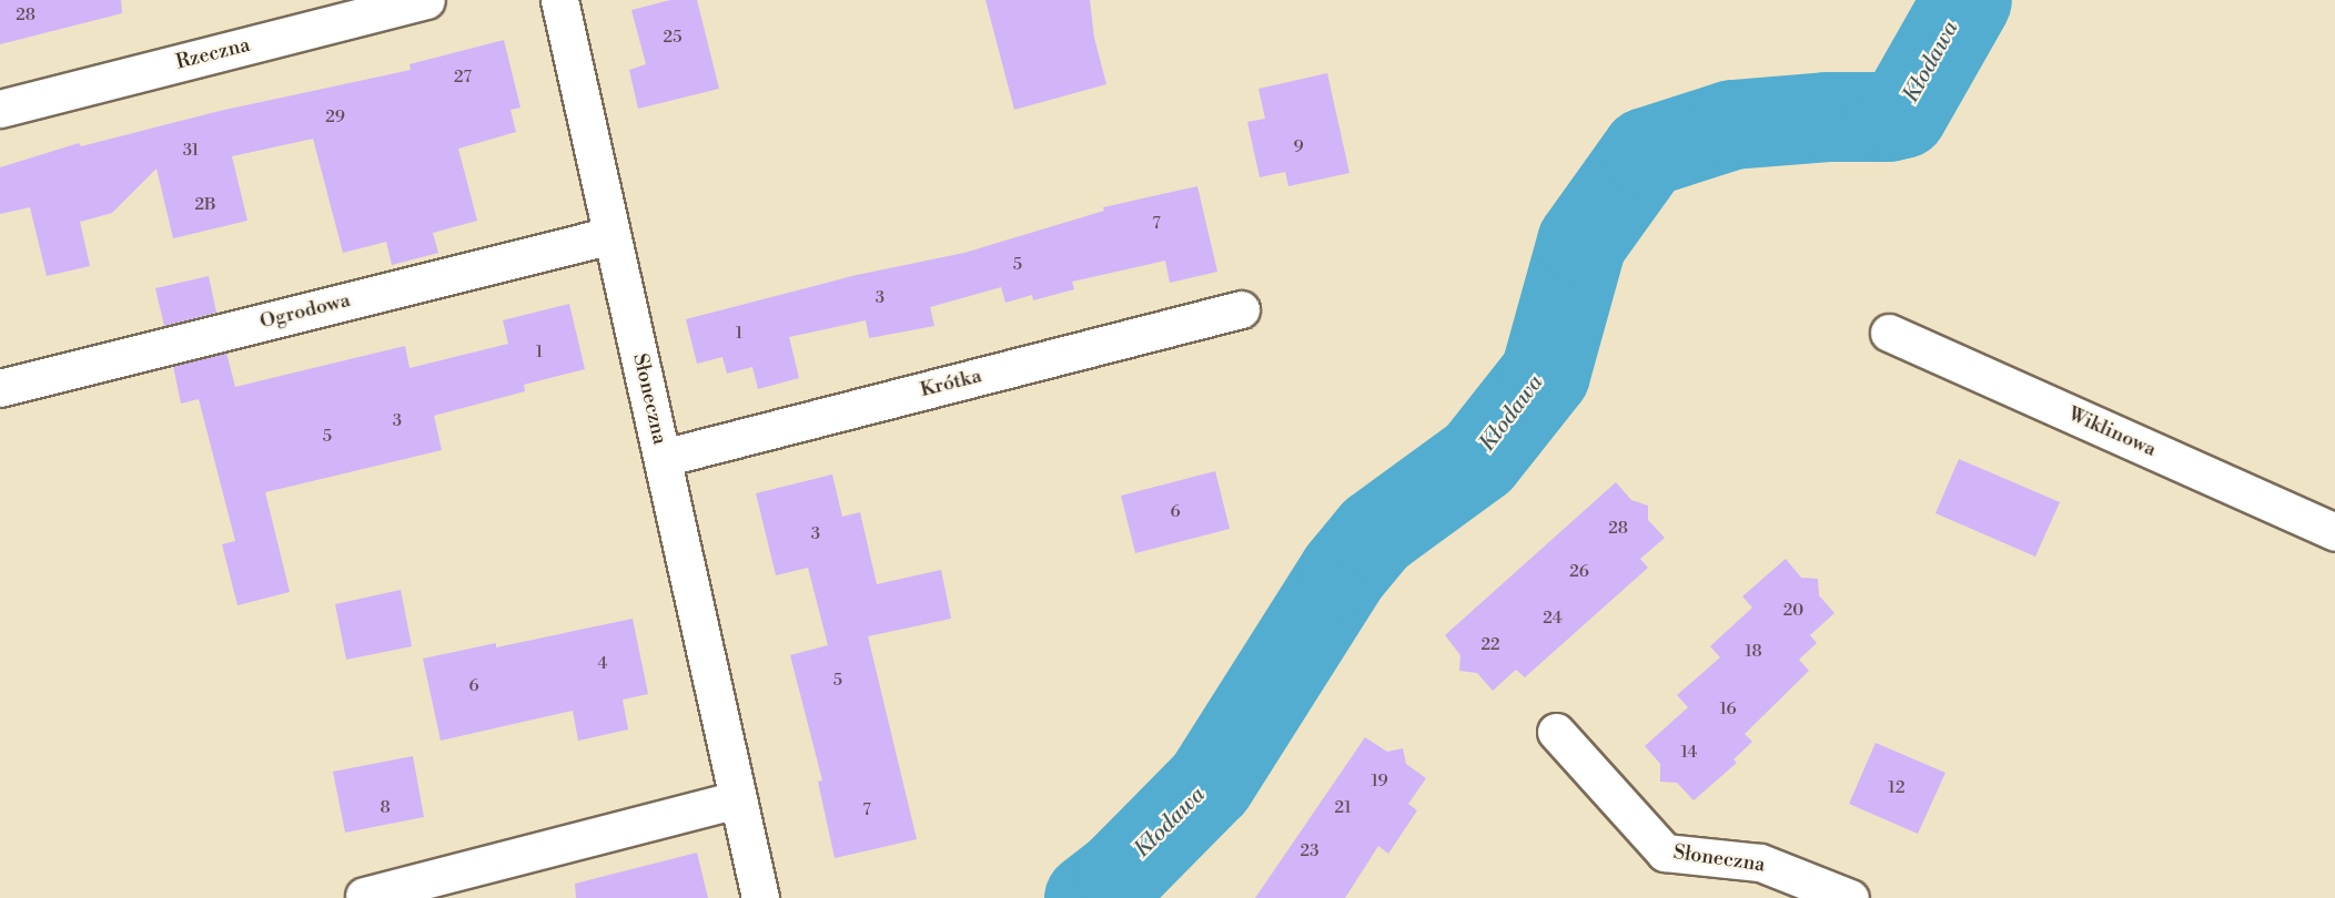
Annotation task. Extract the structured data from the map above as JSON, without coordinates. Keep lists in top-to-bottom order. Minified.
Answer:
{"streets":{"street":["Rzeczna","Ogrodowa","Krótka","Słoneczna","Wiklinowa"]},"crossings":[["Ogrodowa","Słoneczna"],["Krótka","Słoneczna"]],"water":["Kłodawa"],"house_numbers":["28","25","27","29","9","31","2B","7","5","3","1","1","3","5","6","28","3","26","20","24","22","18","4","5","6","16","14","19","12","8","21","7","23"]}
